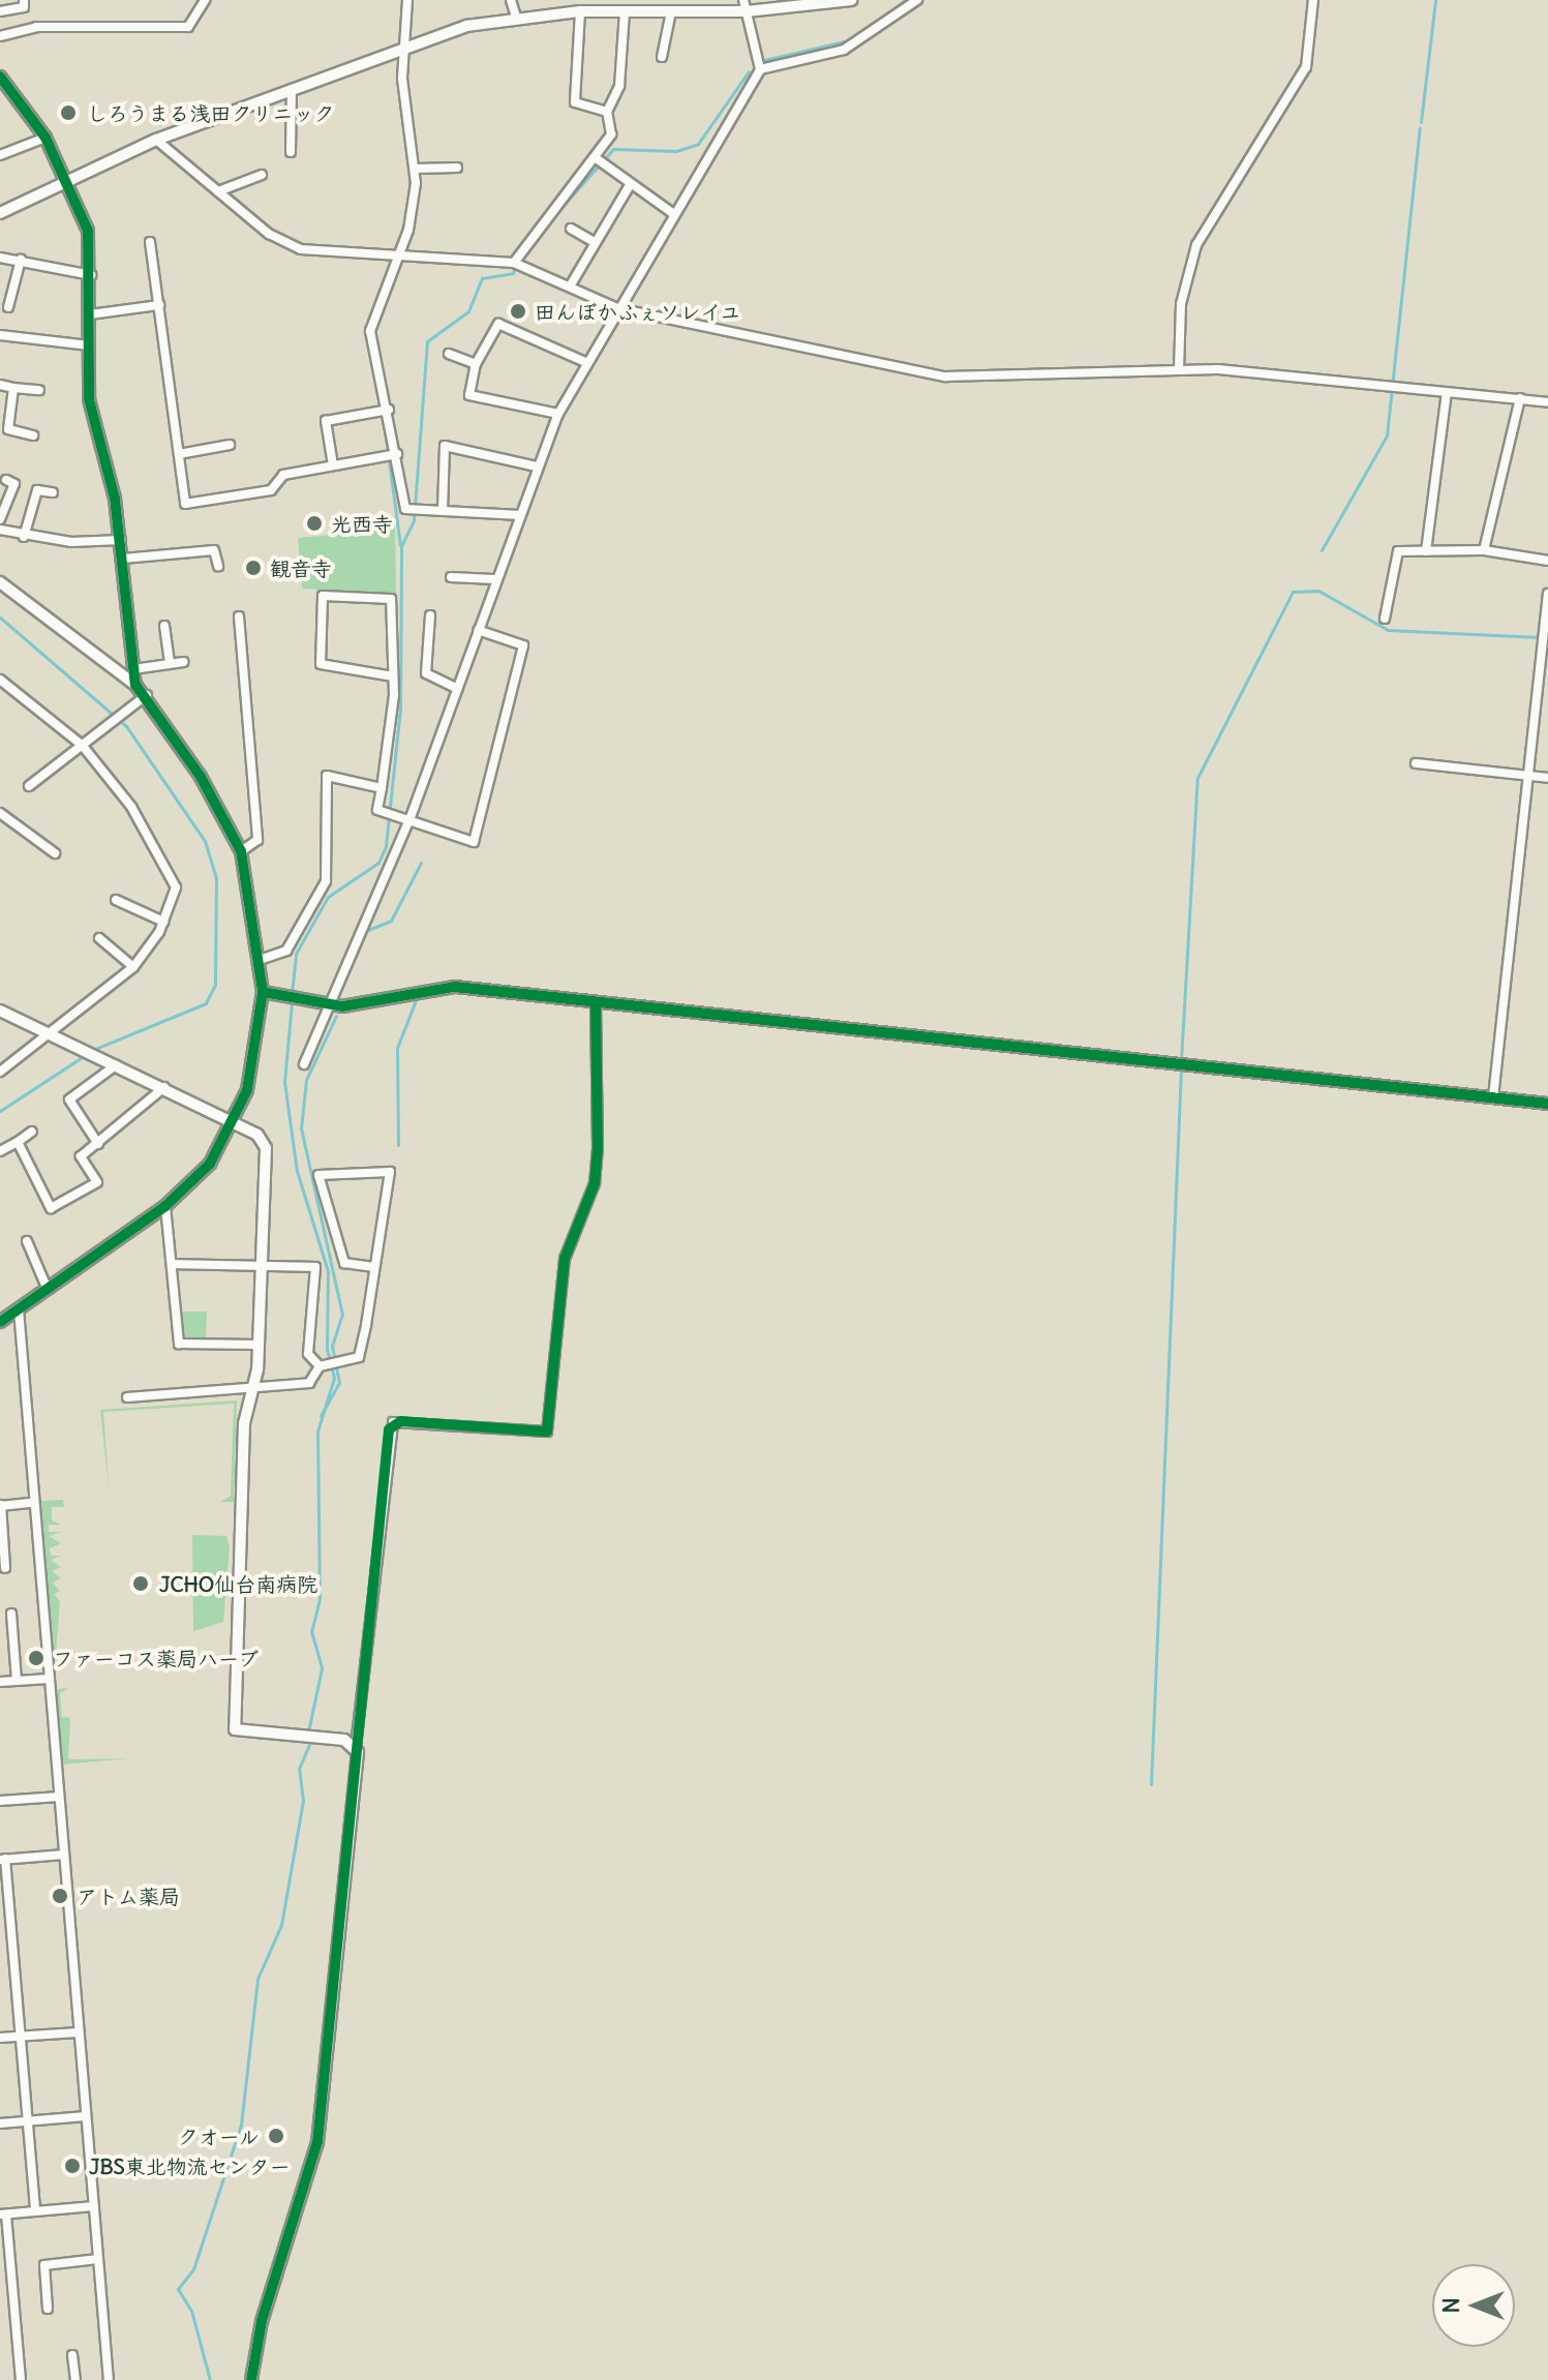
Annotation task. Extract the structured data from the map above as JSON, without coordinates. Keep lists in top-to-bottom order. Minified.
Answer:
{"places":["しろうまる浅田クリニック","田んぼかふぇソレイユ","光西寺","観音寺","JCHO仙台南病院","ファーコス薬局ハーブ","アトム薬局","クオール","JBS東北物流センター"],"north":"left"}
